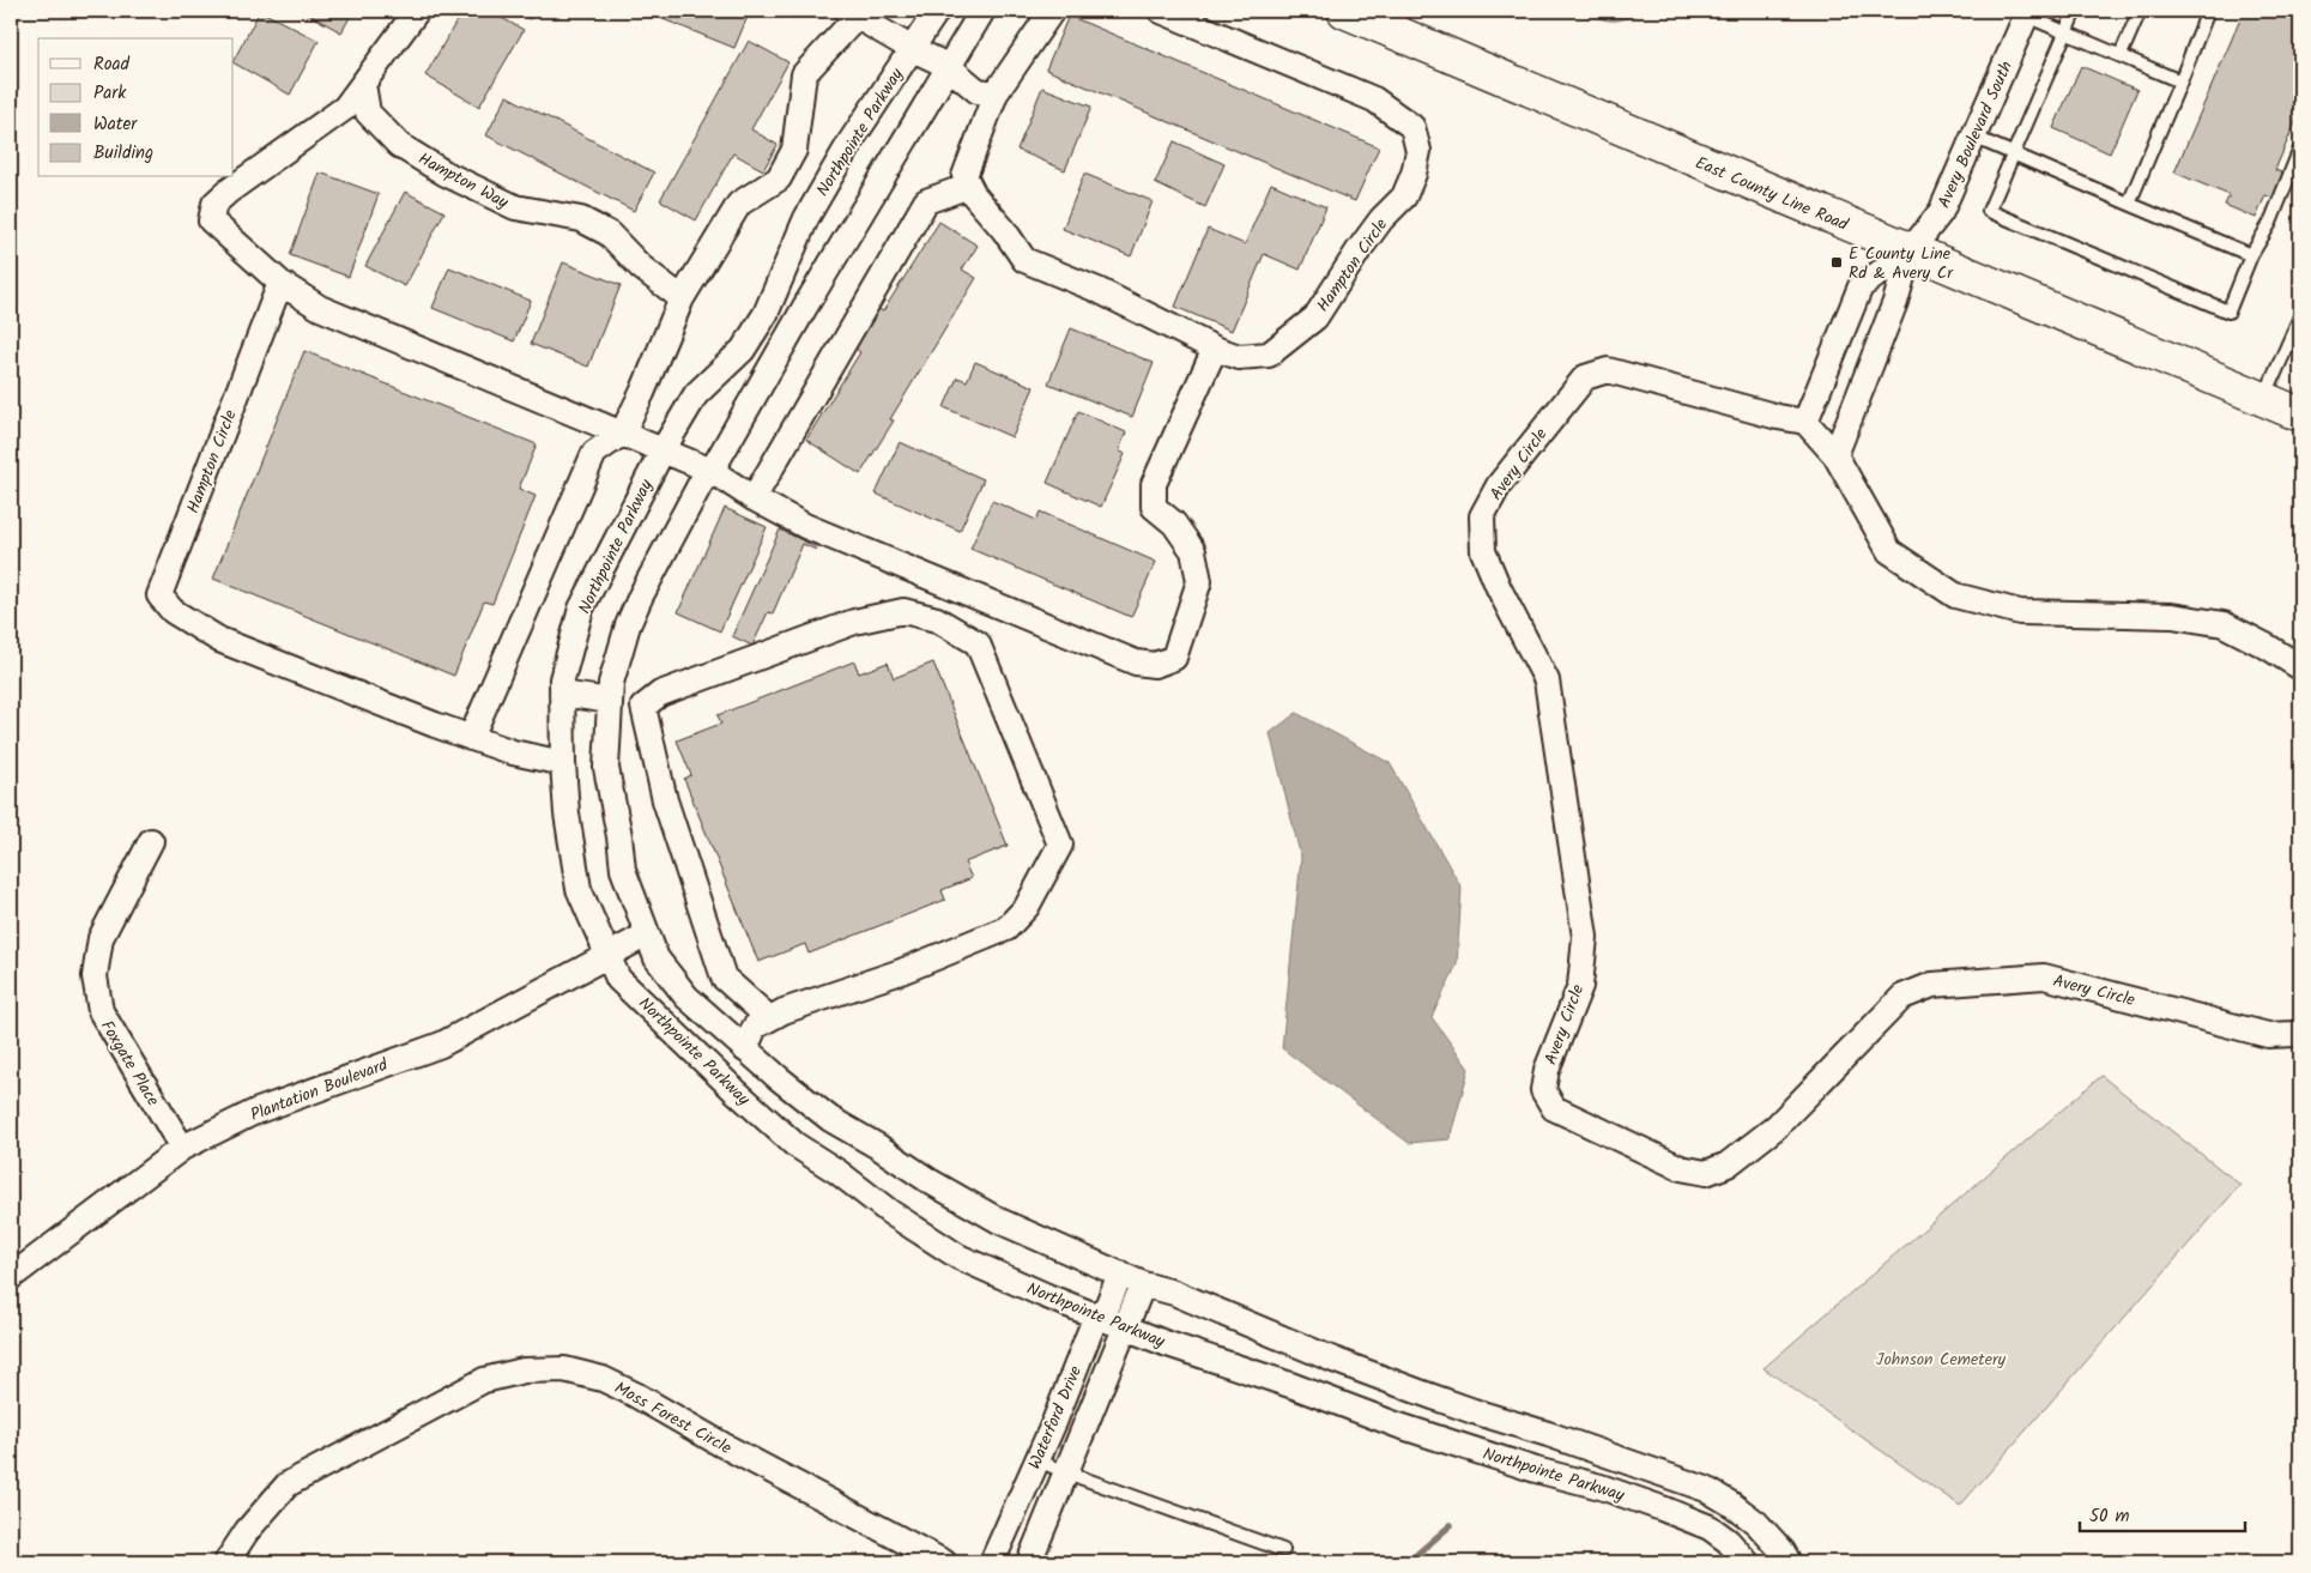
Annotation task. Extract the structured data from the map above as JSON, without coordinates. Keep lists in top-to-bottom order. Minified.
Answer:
{"streets":{"main road":["East County Line Road"],"street":["Northpointe Parkway","Avery Boulevard South","Hampton Way","Hampton Circle","Avery Circle","Foxgate Place","Plantation Boulevard","Moss Forest Circle","Waterford Drive"]},"crossings":[["Northpointe Parkway","Hampton Circle"],["Northpointe Parkway","Plantation Boulevard"],["Northpointe Parkway","Waterford Drive"],["Avery Boulevard South","East County Line Road"],["Foxgate Place","Plantation Boulevard"]],"parks":["Johnson Cemetery"],"places":{"transit":["E County Line Rd & Avery Cr"]},"legend":["Road","Park","Water","Building"],"scale_bar":"50 m"}
